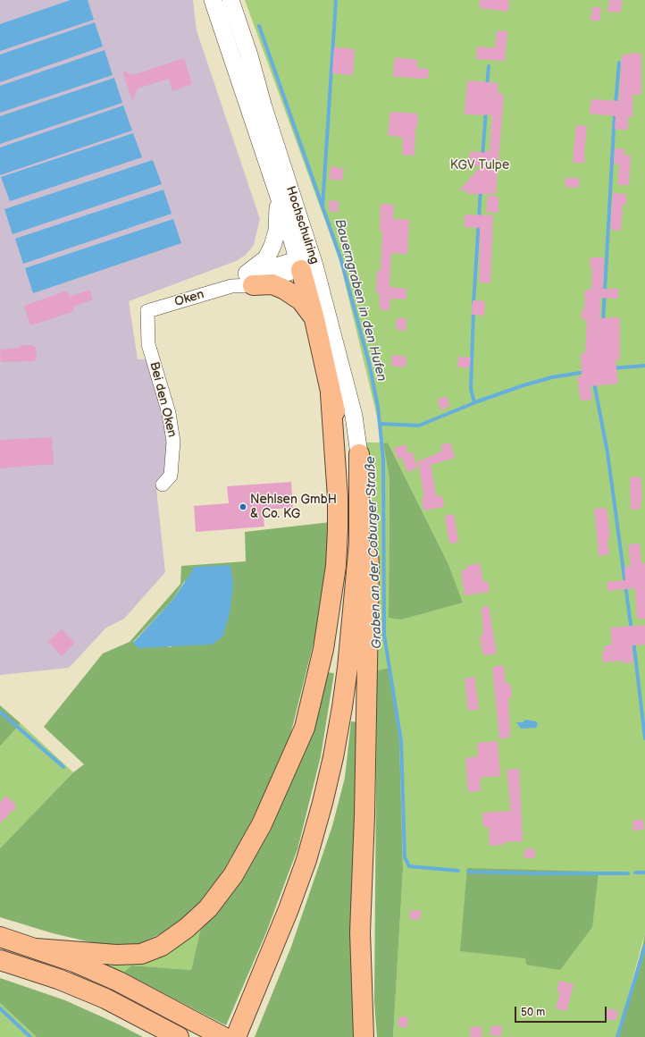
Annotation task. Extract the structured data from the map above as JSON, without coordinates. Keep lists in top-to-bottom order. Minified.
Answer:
{"streets":{"street":["Hochschulring","Oken","Bei den Oken"]},"crossings":[["Hochschulring","Oken"],["Oken","Bei den Oken"]],"water":["Bauerngraben in den Hufen","Graben an der Coburger Straße"],"parks":["KGV Tulpe"],"places":["Nehlsen GmbH & Co. KG"],"scale_bar":"50 m"}
